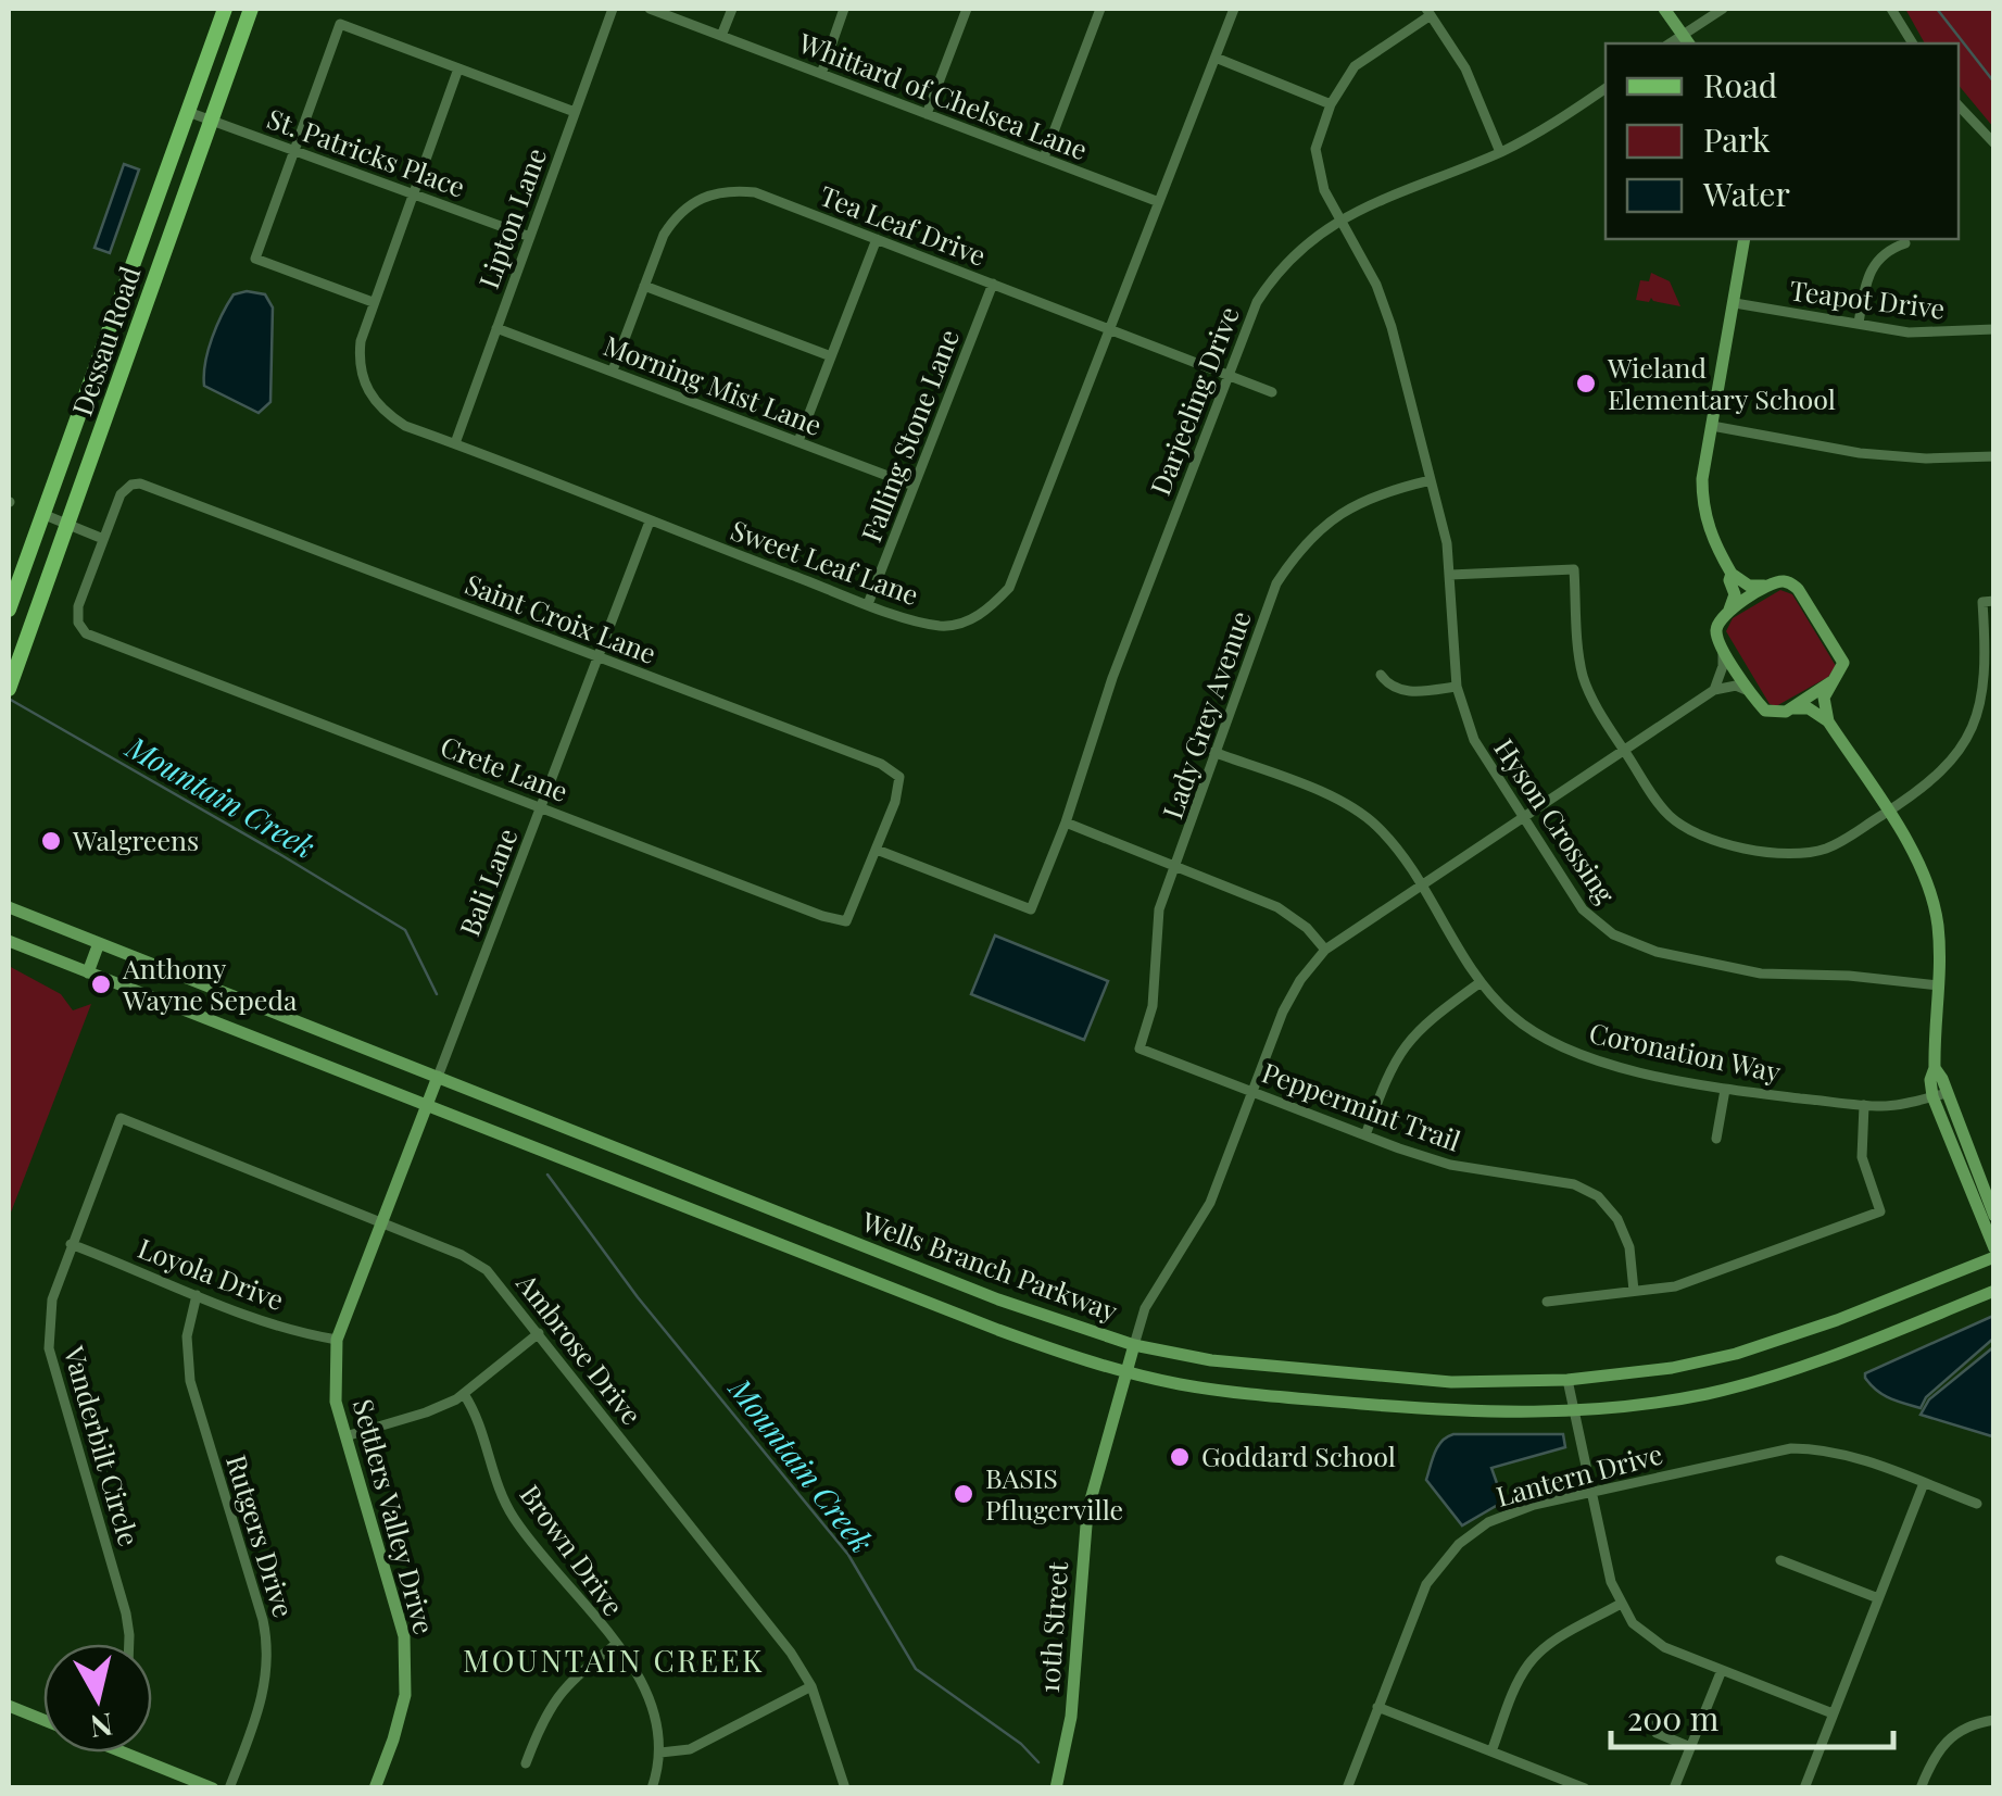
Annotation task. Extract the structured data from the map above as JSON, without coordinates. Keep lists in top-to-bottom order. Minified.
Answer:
{"streets":{"main road":["Dessau Road","Wells Branch Parkway","Settlers Valley Drive","10th Street"],"street":["Whittard of Chelsea Lane","St. Patricks Place","Lipton Lane","Tea Leaf Drive","Teapot Drive","Morning Mist Lane","Darjeeling Drive","Falling Stone Lane","Sweet Leaf Lane","Saint Croix Lane","Lady Grey Avenue","Crete Lane","Hyson Crossing","Bali Lane","Coronation Way","Peppermint Trail","Loyola Drive","Ambrose Drive","Vanderbilt Circle","Lantern Drive","Rutgers Drive","Brown Drive"]},"crossings":[["Whittard of Chelsea Lane","Sweet Leaf Lane"],["St. Patricks Place","Lipton Lane"],["St. Patricks Place","Dessau Road"],["St. Patricks Place","Sweet Leaf Lane"],["Lipton Lane","Morning Mist Lane"],["Lipton Lane","Sweet Leaf Lane"],["Tea Leaf Drive","Morning Mist Lane"],["Tea Leaf Drive","Darjeeling Drive"],["Tea Leaf Drive","Falling Stone Lane"],["Tea Leaf Drive","Sweet Leaf Lane"],["Morning Mist Lane","Falling Stone Lane"],["Darjeeling Drive","Saint Croix Lane"],["Darjeeling Drive","Crete Lane"],["Darjeeling Drive","Hyson Crossing"],["Falling Stone Lane","Sweet Leaf Lane"],["Sweet Leaf Lane","Bali Lane"],["Saint Croix Lane","Crete Lane"],["Saint Croix Lane","Bali Lane"],["Lady Grey Avenue","Hyson Crossing"],["Lady Grey Avenue","Coronation Way"],["Lady Grey Avenue","Peppermint Trail"],["Crete Lane","Bali Lane"],["Bali Lane","Wells Branch Parkway"],["Bali Lane","Settlers Valley Drive"],["Wells Branch Parkway","Settlers Valley Drive"],["Wells Branch Parkway","10th Street"],["Loyola Drive","Vanderbilt Circle"],["Loyola Drive","Settlers Valley Drive"],["Loyola Drive","Rutgers Drive"],["Ambrose Drive","Vanderbilt Circle"],["Ambrose Drive","Settlers Valley Drive"]],"districts":["MOUNTAIN CREEK"],"water":["Mountain Creek"],"places":["Wieland Elementary School","Walgreens","Anthony Wayne Sepeda","Goddard School","BASIS Pflugerville"],"legend":["Road","Park","Water"],"scale_bar":"200 m","north":"bottom"}
